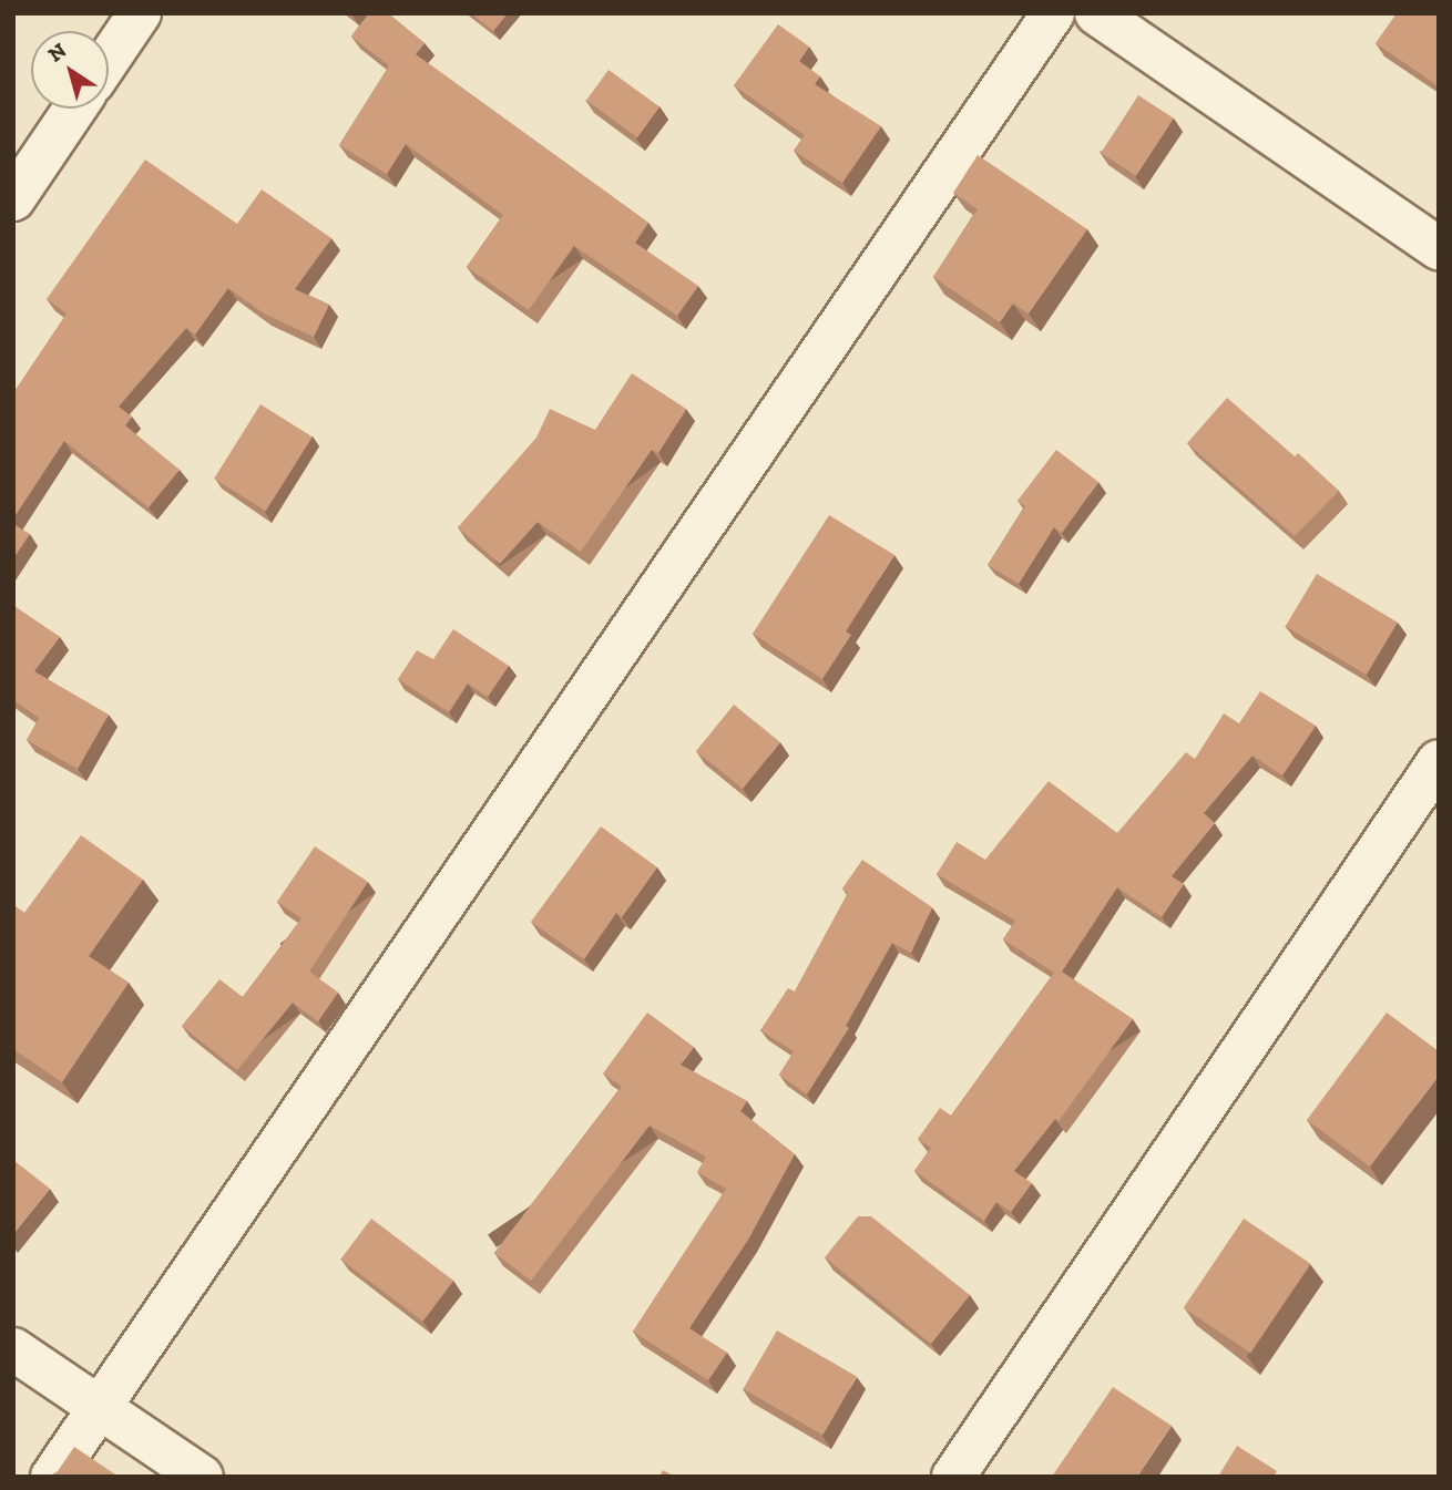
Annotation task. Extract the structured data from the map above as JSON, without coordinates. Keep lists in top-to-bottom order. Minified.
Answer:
{"north":"top left"}
